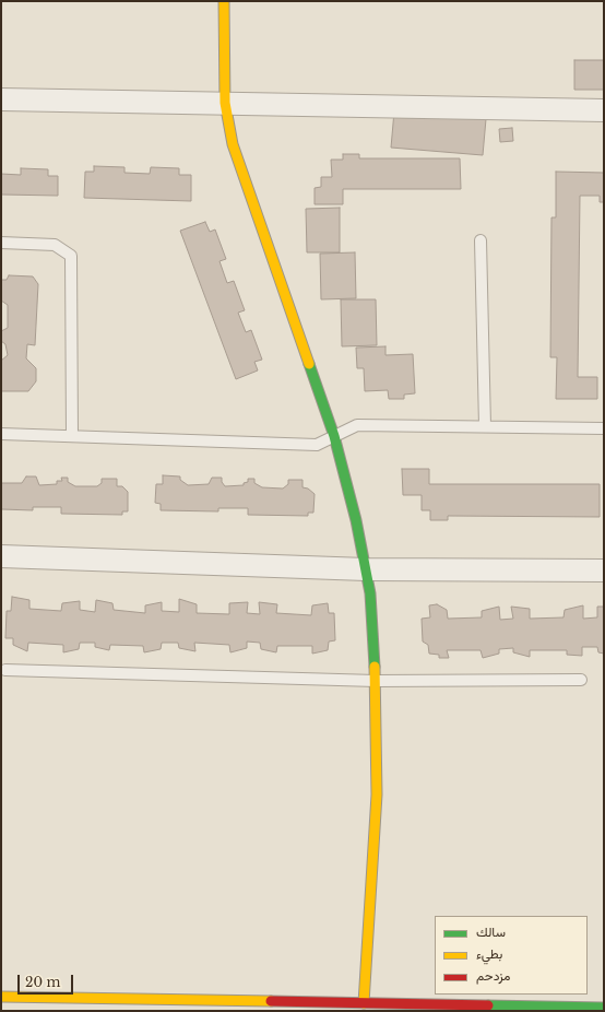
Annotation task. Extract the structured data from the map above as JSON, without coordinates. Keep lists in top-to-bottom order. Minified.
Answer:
{"legend":["سالك","بطيء","مزدحم"],"scale_bar":"20 m"}
